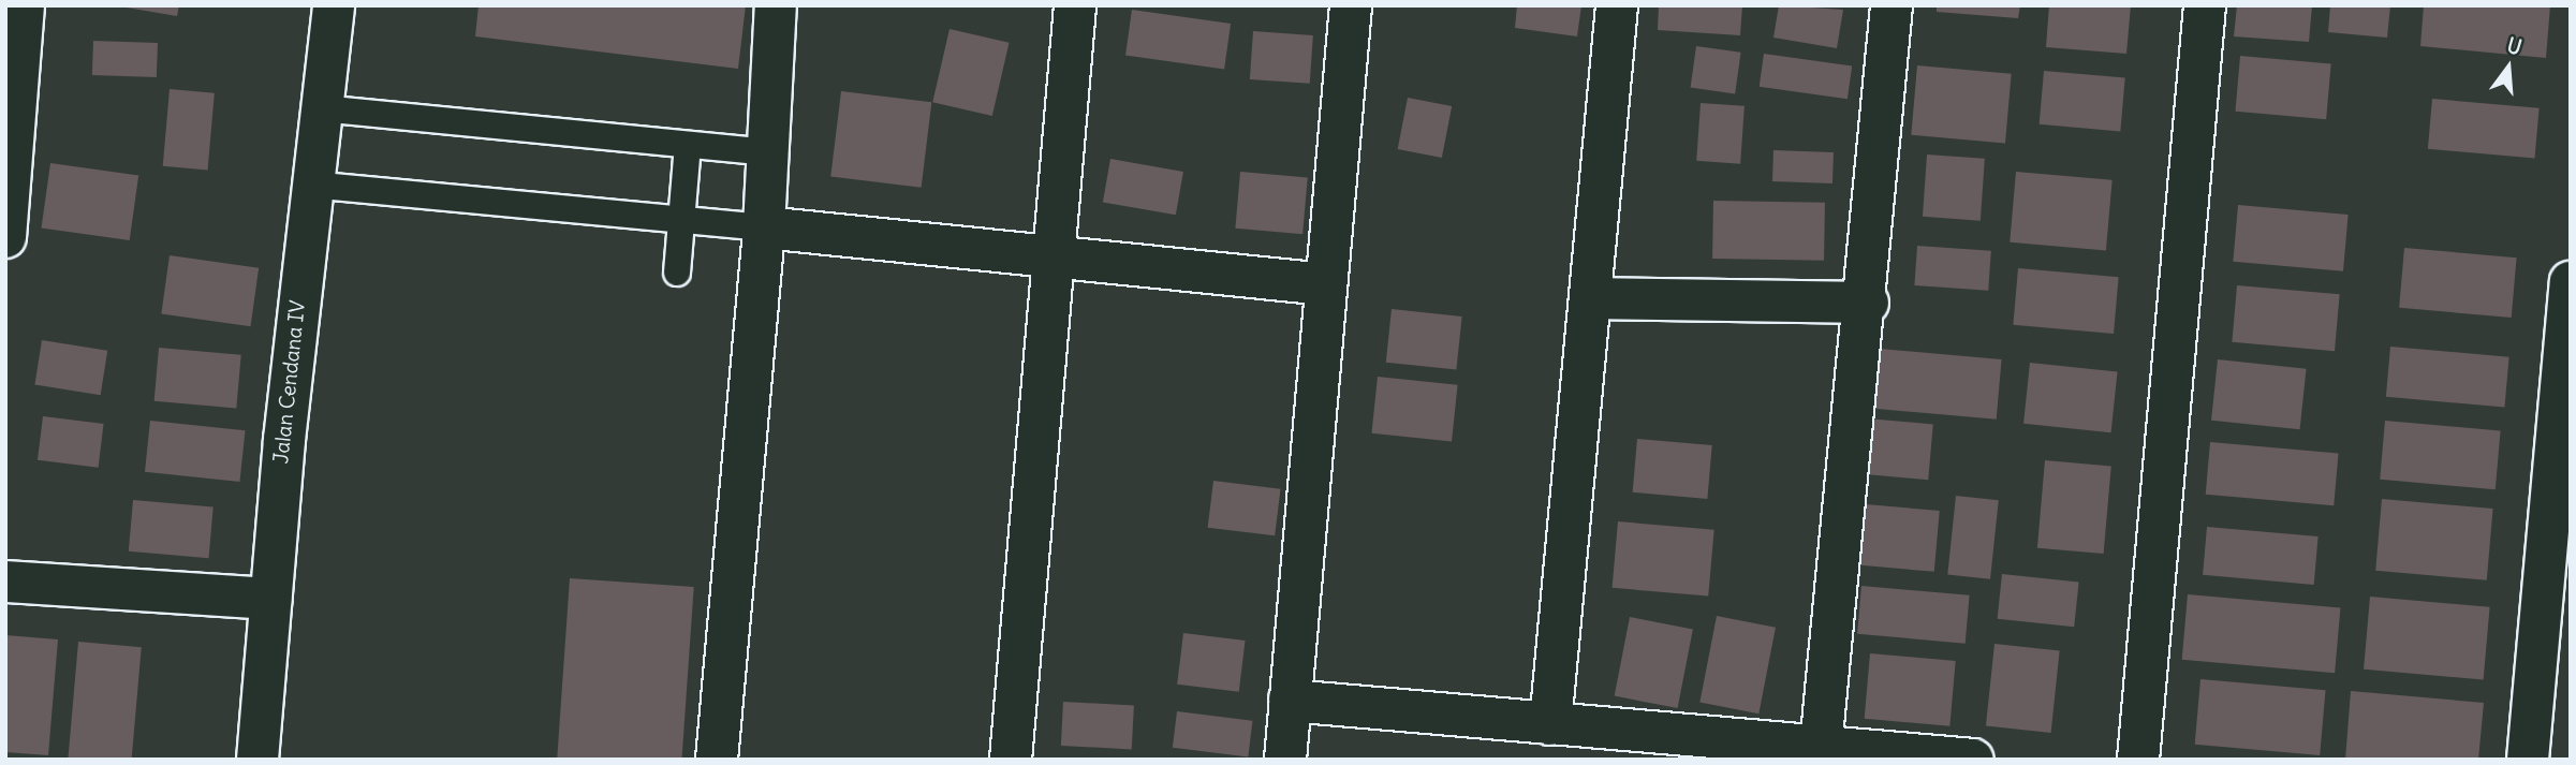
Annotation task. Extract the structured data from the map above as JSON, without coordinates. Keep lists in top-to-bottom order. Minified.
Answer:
{"streets":{"street":["Jalan Cendana IV"]},"north":"top"}
